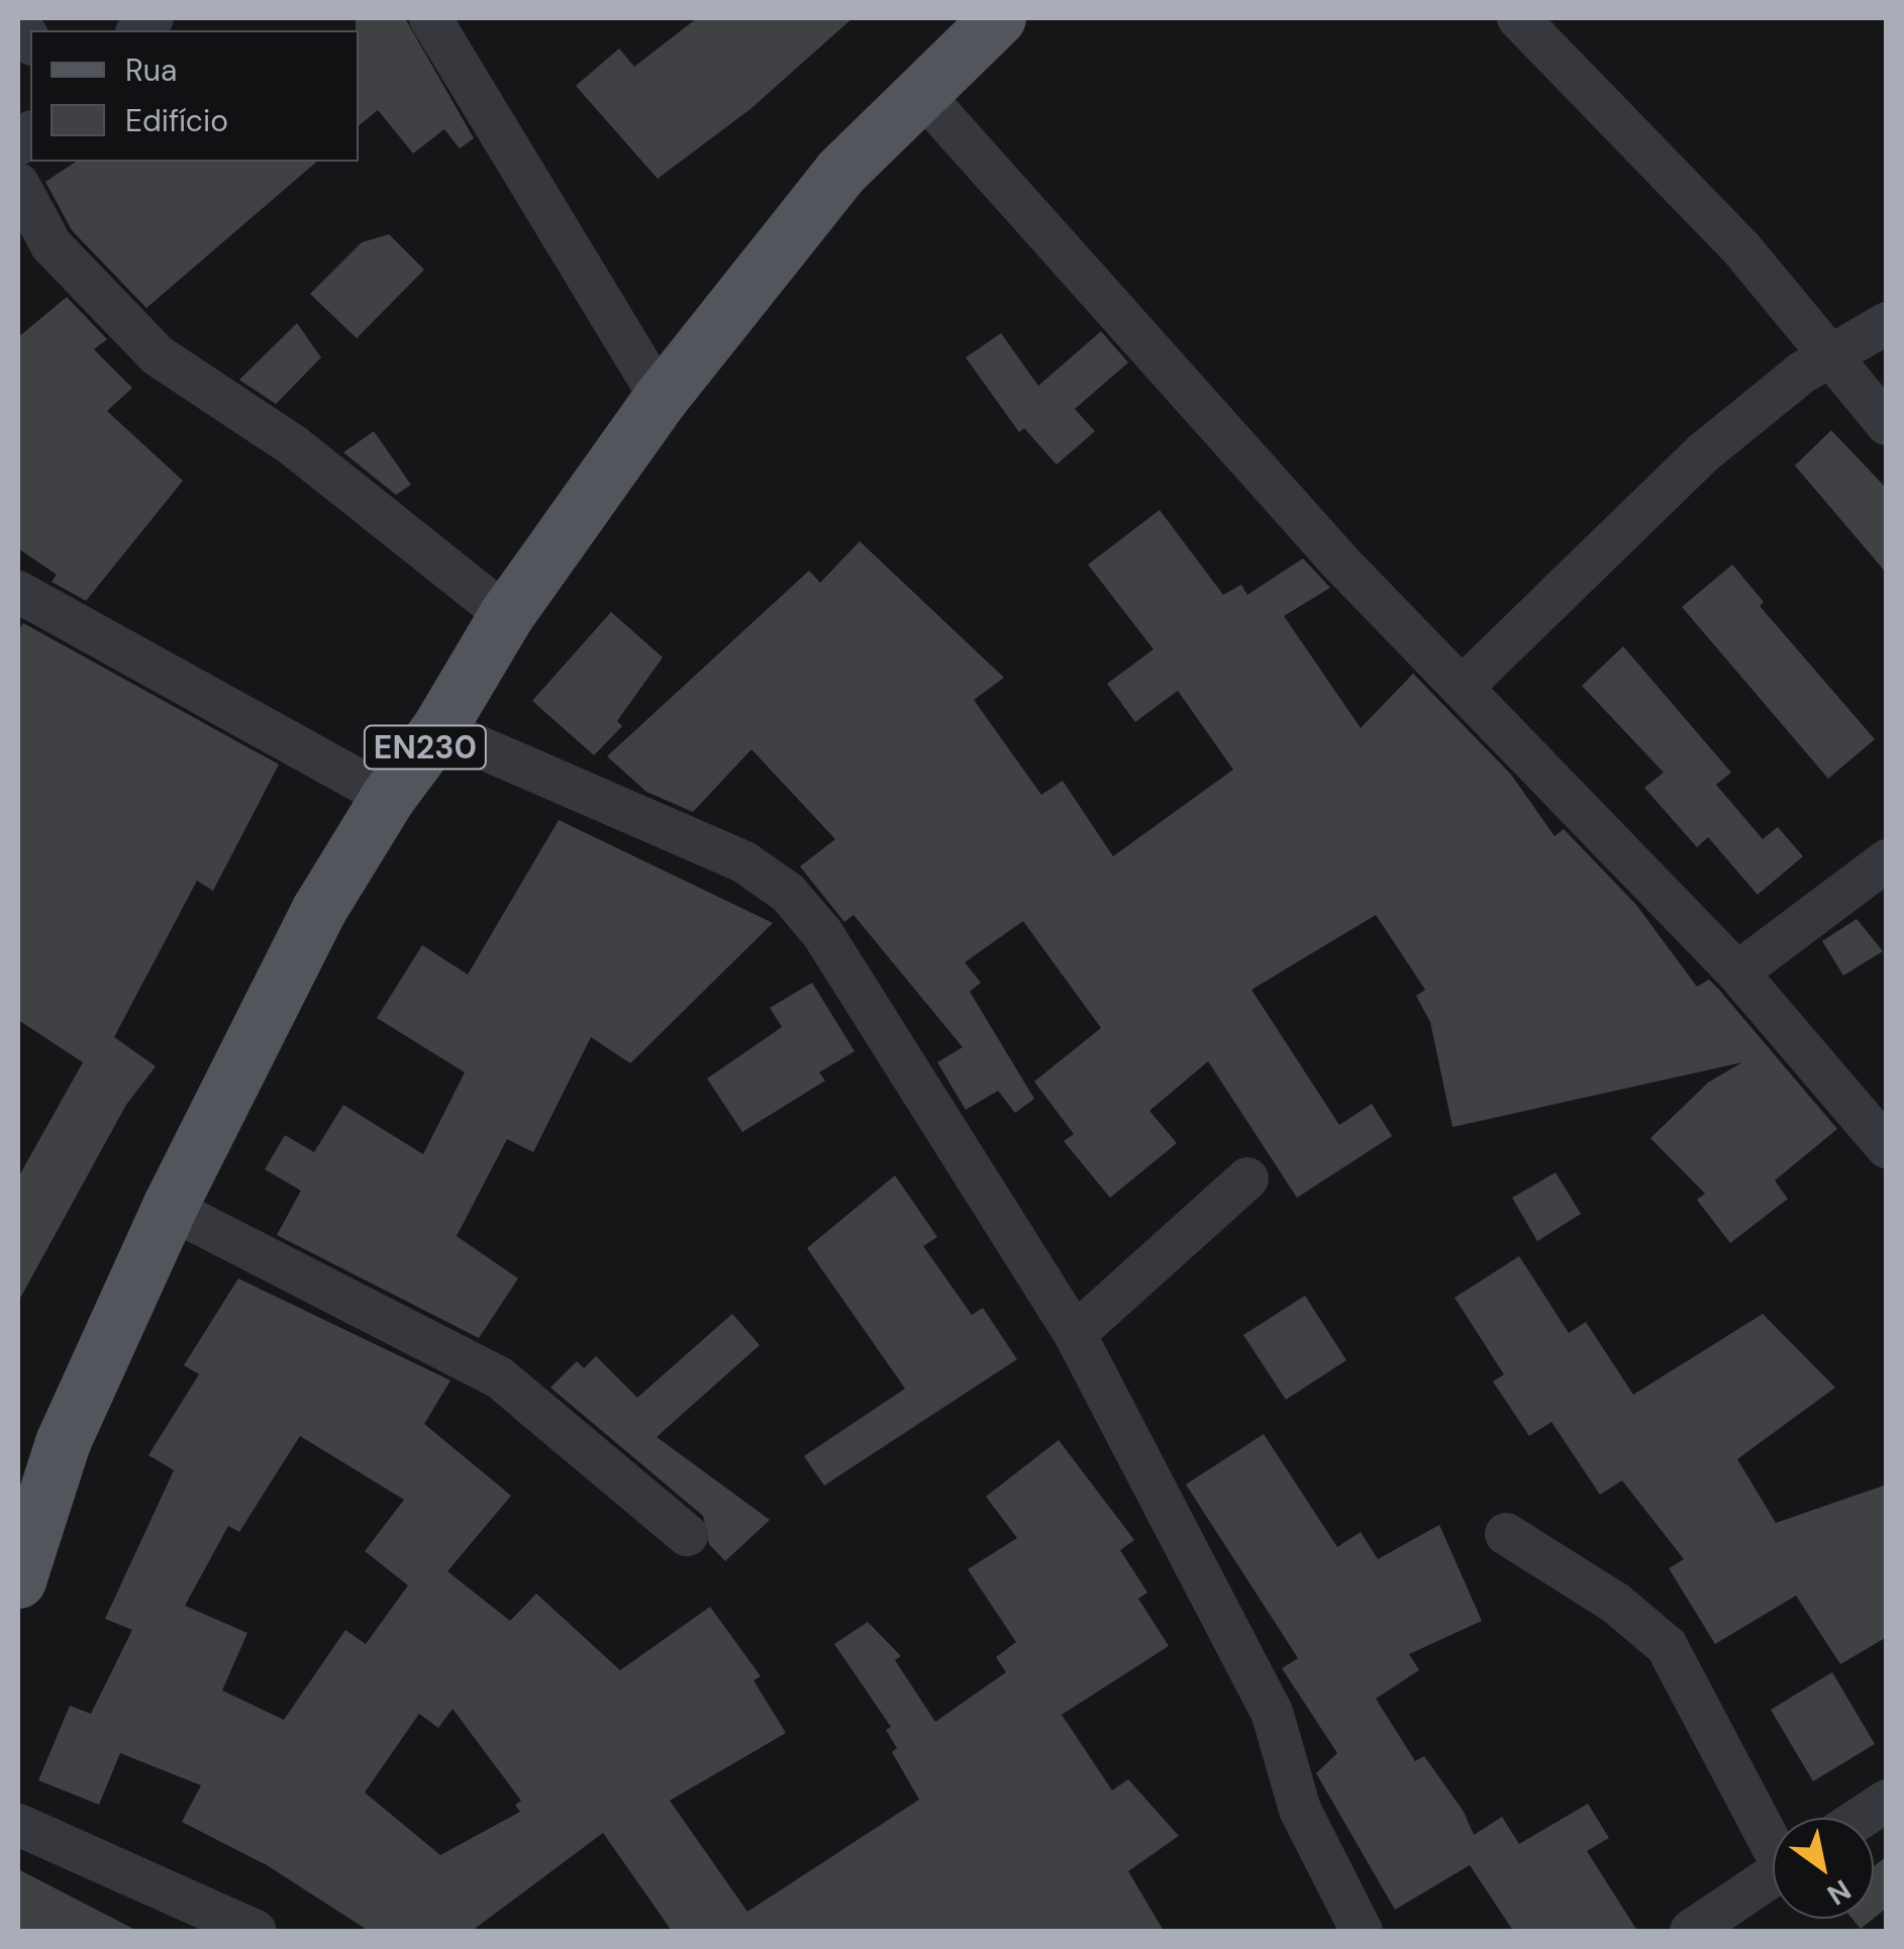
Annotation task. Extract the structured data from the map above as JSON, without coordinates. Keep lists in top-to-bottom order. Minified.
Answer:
{"streets":{"main road":["EN230"]},"legend":["Rua","Edifício"],"north":"bottom right"}
